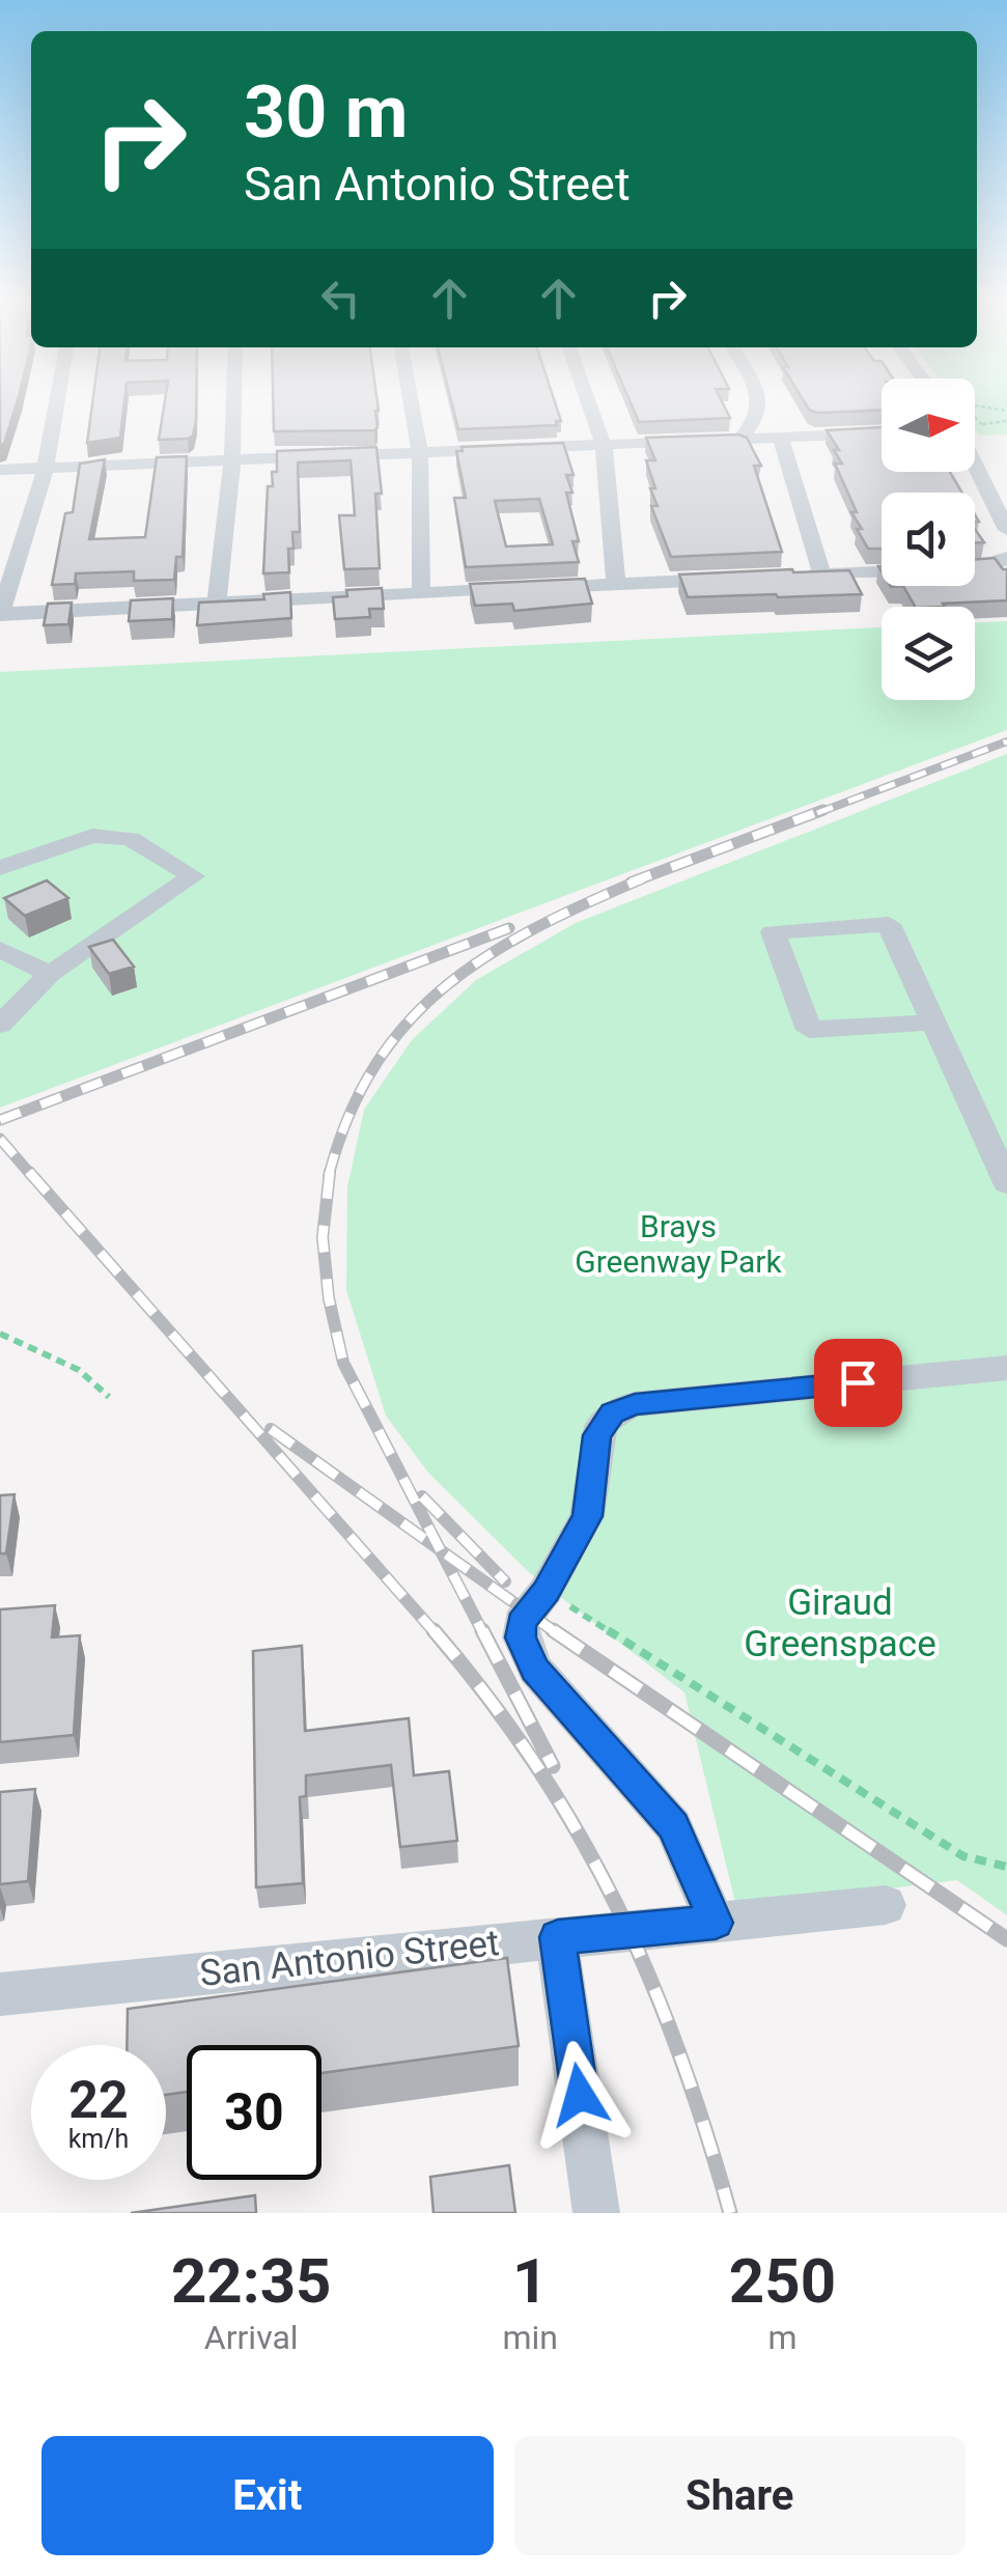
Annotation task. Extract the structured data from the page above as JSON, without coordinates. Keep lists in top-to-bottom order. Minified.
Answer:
{"streets":{"street":["San Antonio Street"]},"parks":["Brays Greenway Park","Giraud Greenspace"],"north":"right","page":{"turn":["30 m","San Antonio Street"],"speed":"22 km/h","limit":"30","eta":["22:35","Arrival","1","min","250","m"],"buttons":["Exit","Share"]}}
